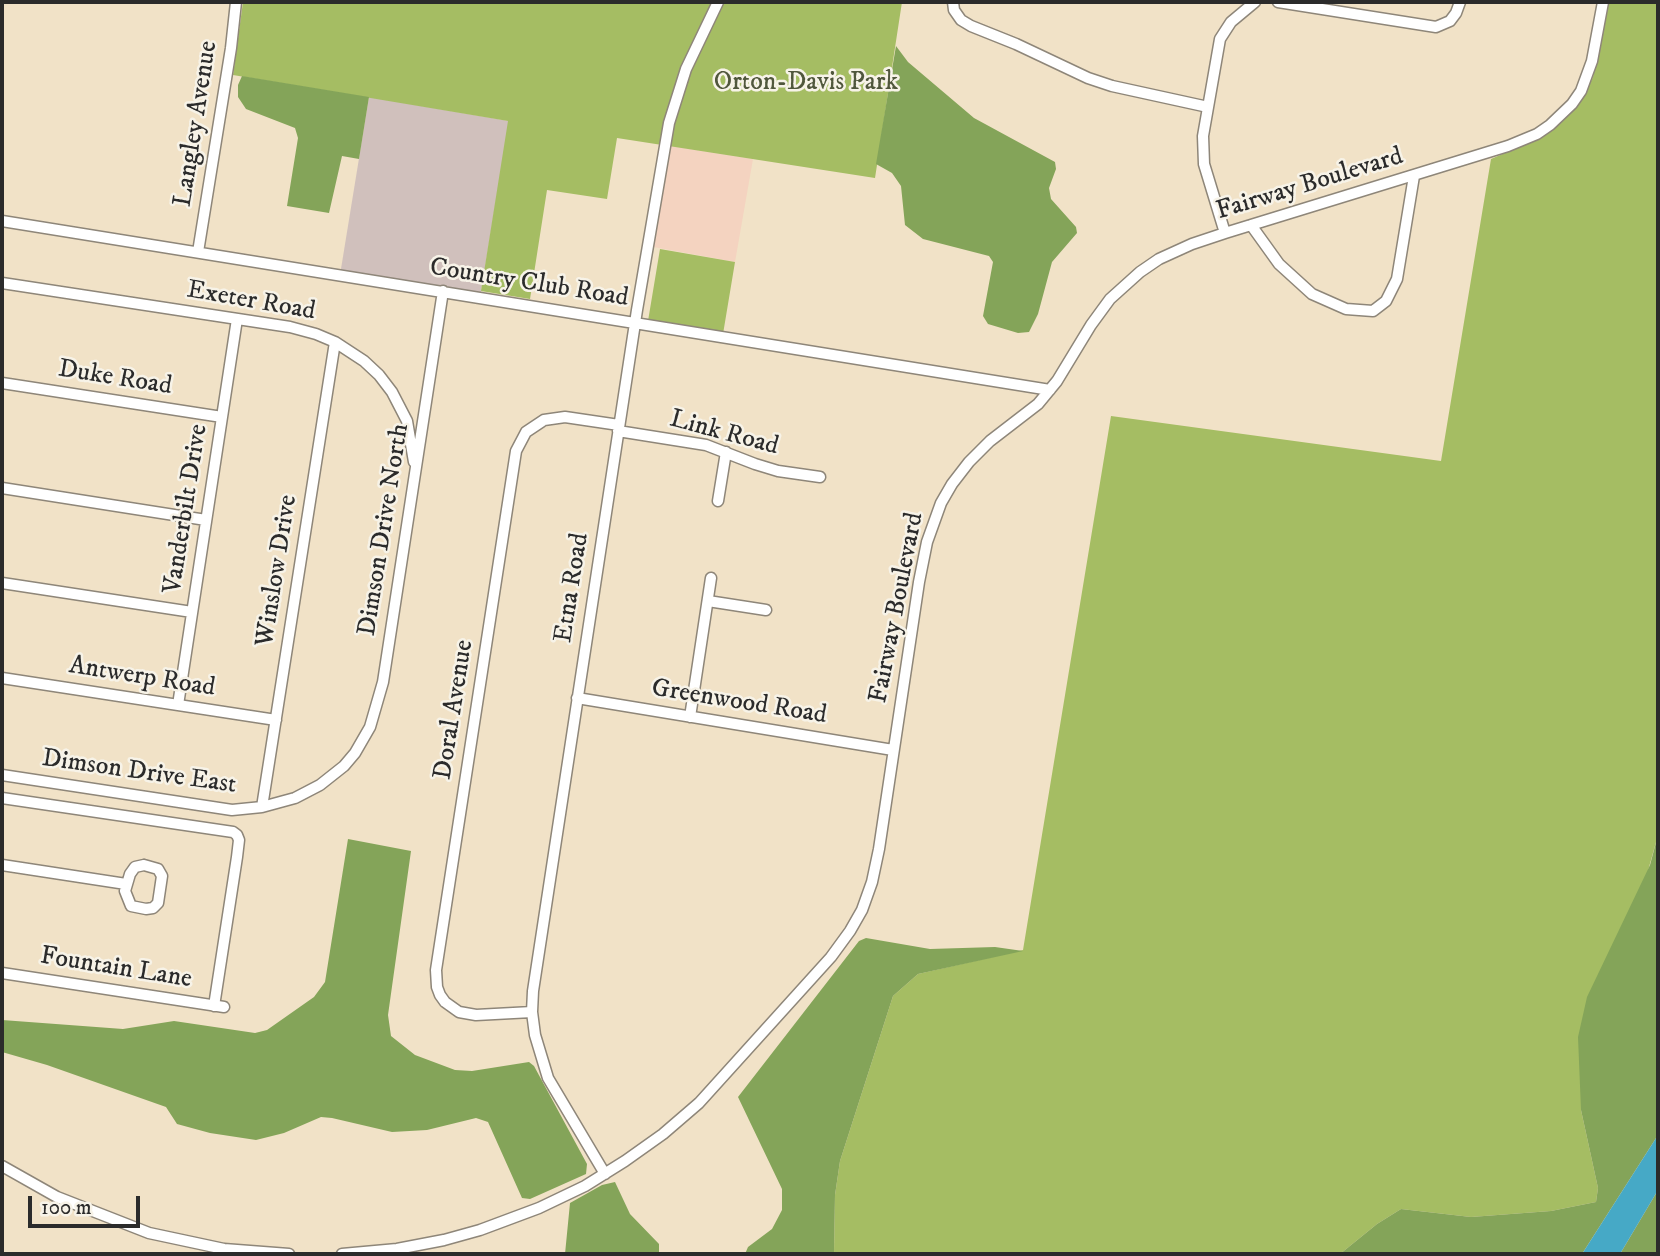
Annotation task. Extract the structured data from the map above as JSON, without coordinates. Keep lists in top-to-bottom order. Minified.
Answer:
{"streets":{"street":["Langley Avenue","Fairway Boulevard","Country Club Road","Exeter Road","Duke Road","Link Road","Vanderbilt Drive","Dimson Drive North","Winslow Drive","Etna Road","Antwerp Road","Greenwood Road","Doral Avenue","Dimson Drive East","Fountain Lane"]},"crossings":[["Langley Avenue","Country Club Road"],["Fairway Boulevard","Country Club Road"],["Fairway Boulevard","Etna Road"],["Fairway Boulevard","Greenwood Road"],["Country Club Road","Dimson Drive North"],["Country Club Road","Etna Road"],["Exeter Road","Vanderbilt Drive"],["Exeter Road","Dimson Drive North"],["Exeter Road","Winslow Drive"],["Duke Road","Vanderbilt Drive"],["Link Road","Etna Road"],["Link Road","Doral Avenue"],["Vanderbilt Drive","Antwerp Road"],["Dimson Drive North","Dimson Drive East"],["Winslow Drive","Antwerp Road"],["Winslow Drive","Dimson Drive East"],["Etna Road","Greenwood Road"],["Etna Road","Doral Avenue"]],"parks":["Orton-Davis Park"],"scale_bar":"100 m"}
